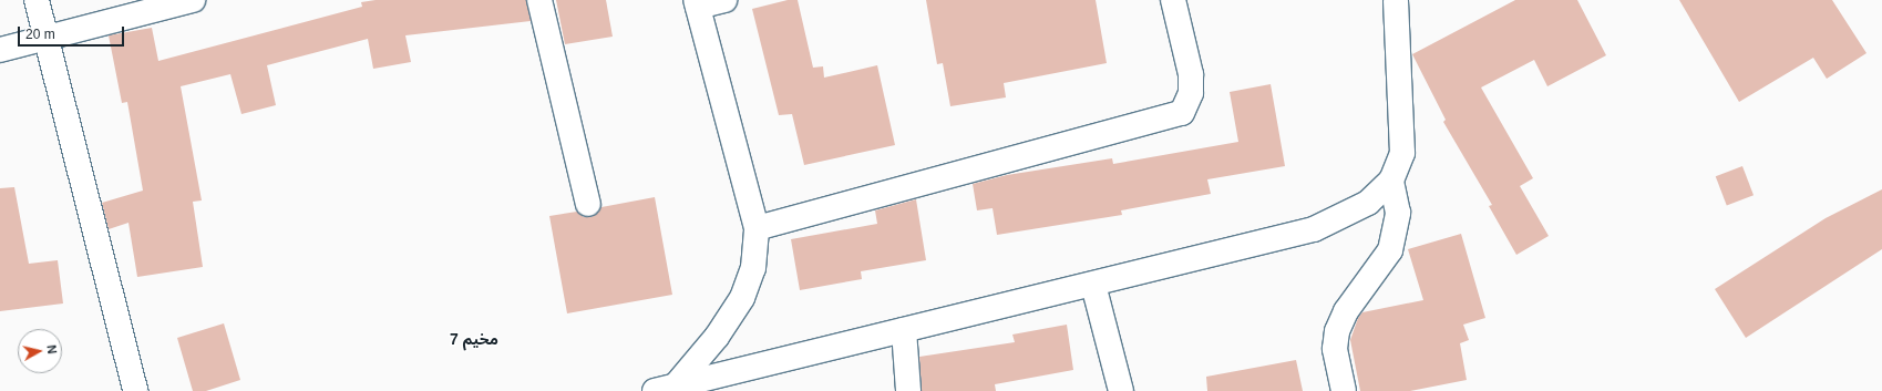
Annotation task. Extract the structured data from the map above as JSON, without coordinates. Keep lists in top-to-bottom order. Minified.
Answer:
{"districts":["مخيم 7"],"scale_bar":"20 m","north":"right"}
